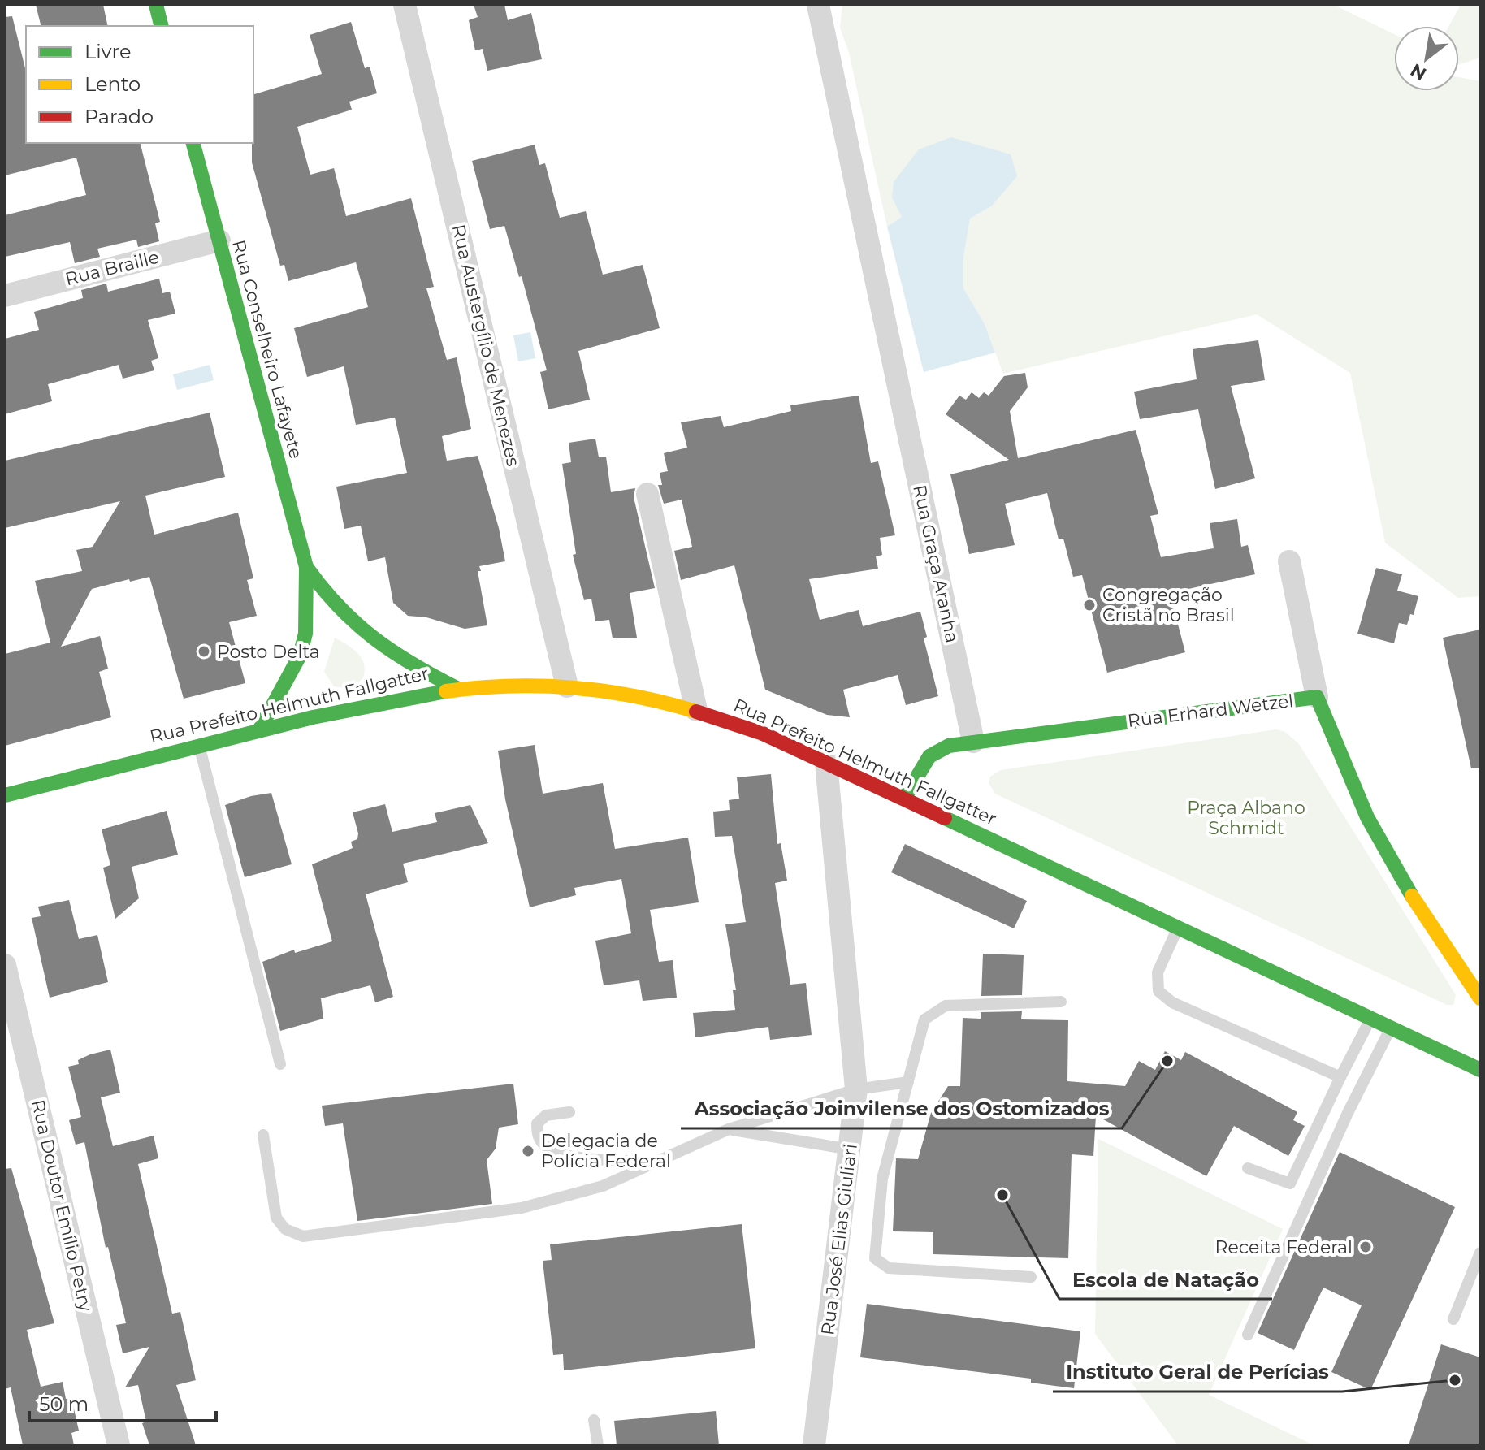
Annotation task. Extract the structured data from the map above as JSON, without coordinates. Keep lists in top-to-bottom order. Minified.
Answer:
{"streets":{"street":["Rua Braille","Rua Austergílio de Menezes","Rua Conselheiro Lafayete","Rua Graça Aranha","Rua Prefeito Helmuth Fallgatter","Rua Erhard Wetzel","Rua Doutor Emílio Petry","Rua José Elias Giuliari"]},"crossings":[["Rua Braille","Rua Conselheiro Lafayete"],["Rua Austergílio de Menezes","Rua Prefeito Helmuth Fallgatter"],["Rua Conselheiro Lafayete","Rua Prefeito Helmuth Fallgatter"],["Rua Graça Aranha","Rua Erhard Wetzel"],["Rua Prefeito Helmuth Fallgatter","Rua Erhard Wetzel"],["Rua Prefeito Helmuth Fallgatter","Rua José Elias Giuliari"]],"parks":["Praça Albano Schmidt"],"places":["Congregação Cristã no Brasil","Posto Delta","Associação Joinvilense dos Ostomizados","Delegacia de Polícia Federal","Escola de Natação","Receita Federal","Instituto Geral de Perícias"],"legend":["Livre","Lento","Parado"],"scale_bar":"50 m","north":"bottom left"}
